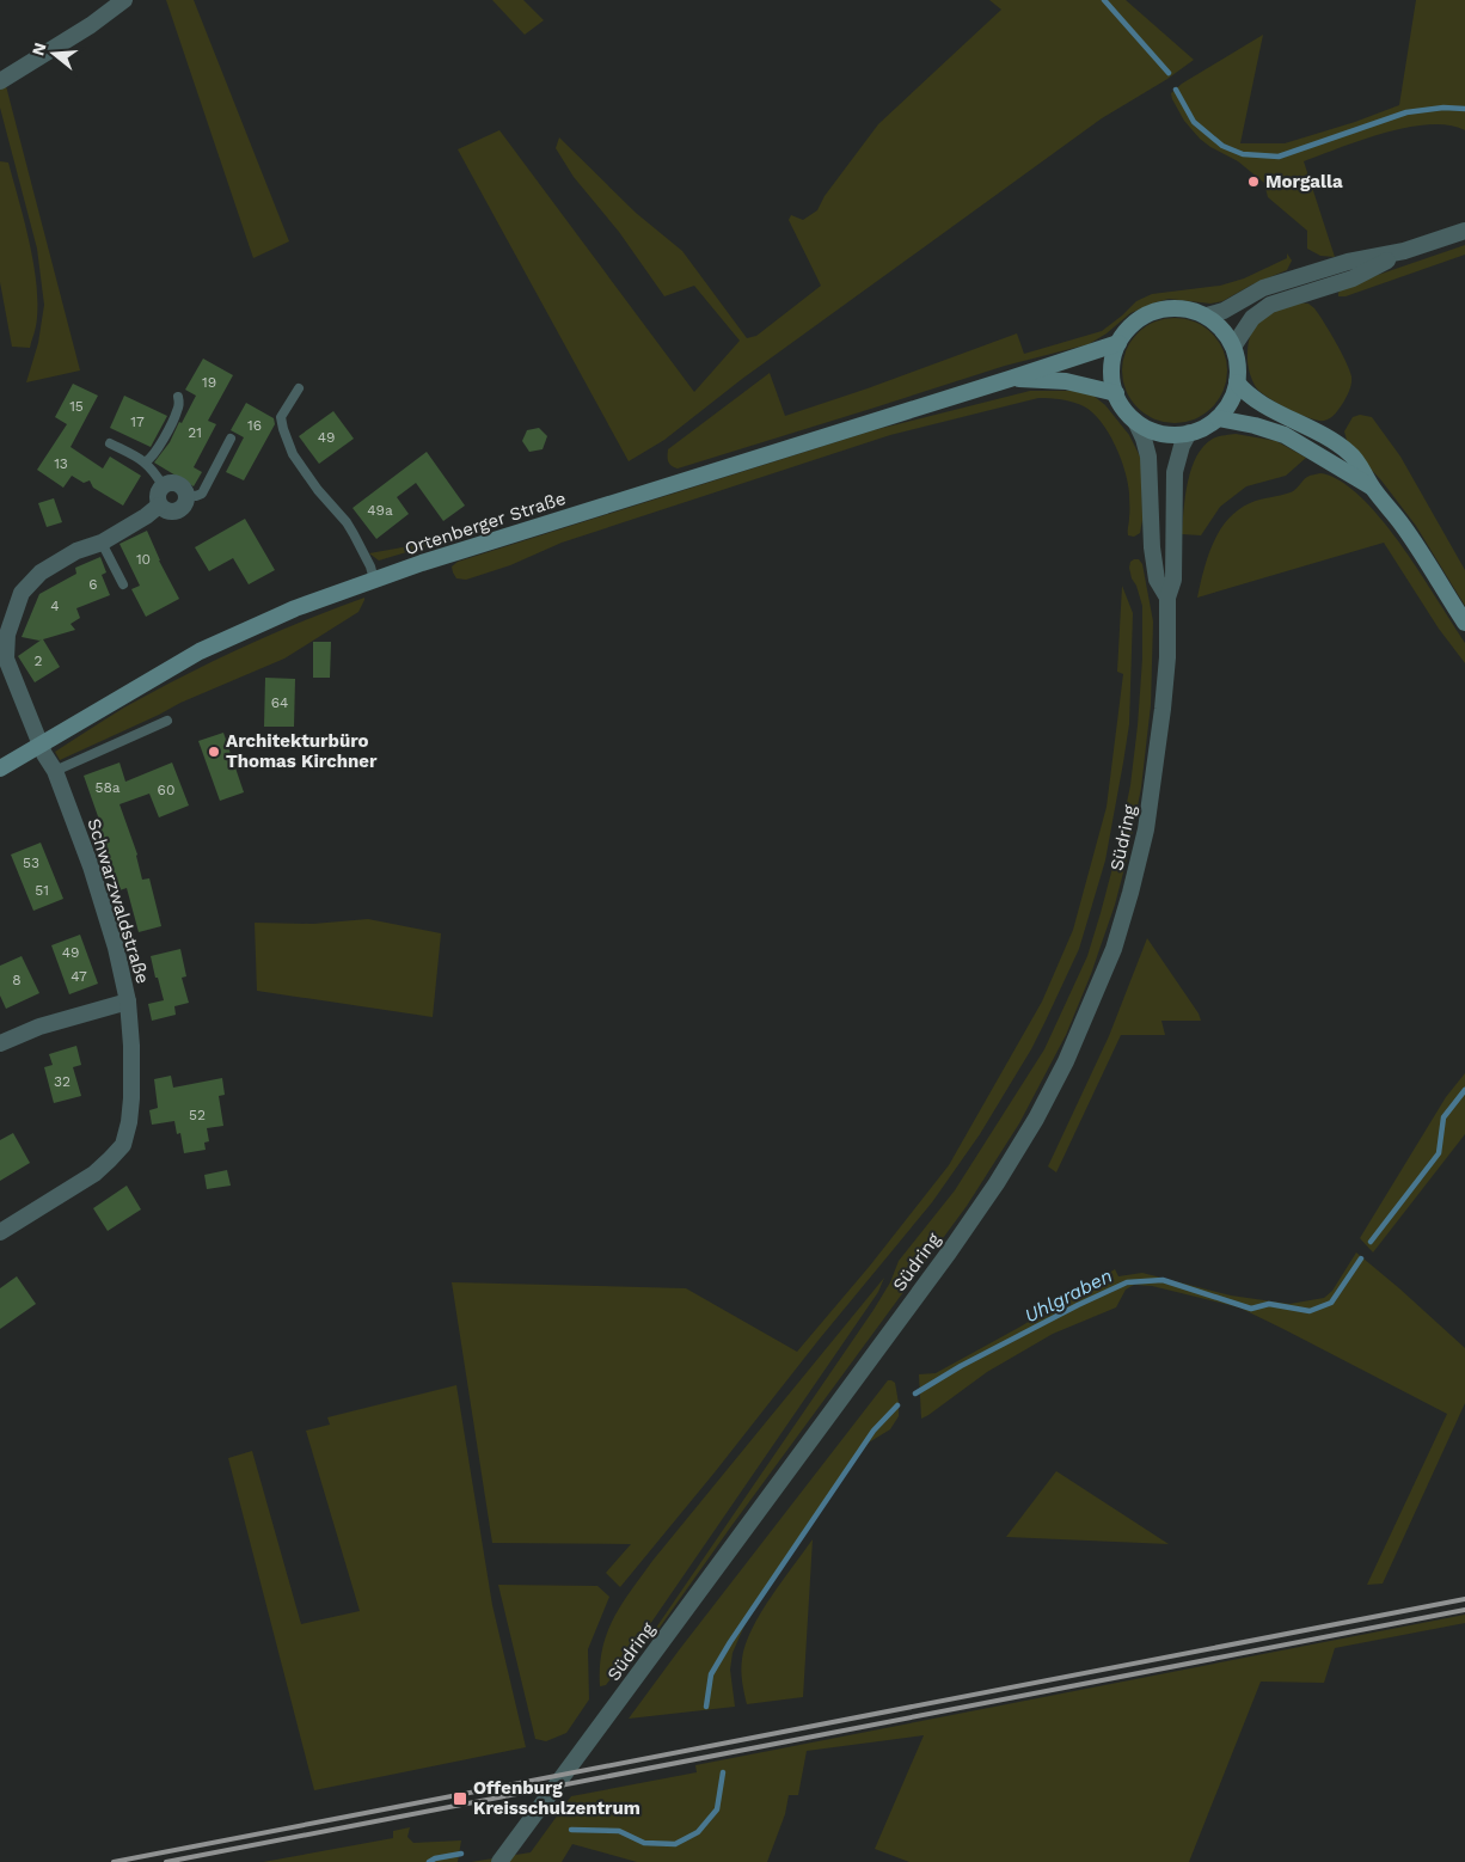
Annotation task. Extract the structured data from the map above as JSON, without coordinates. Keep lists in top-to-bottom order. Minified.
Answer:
{"streets":{"main road":["Ortenberger Straße"],"street":["Südring","Schwarzwaldstraße"]},"crossings":[["Ortenberger Straße","Südring"],["Ortenberger Straße","Schwarzwaldstraße"]],"water":["Uhlgraben"],"places":{"other":["Morgalla","Architekturbüro Thomas Kirchner"],"transit":["Offenburg Kreisschulzentrum"]},"house_numbers":["19","15","17","16","21","49","13","49a","10","6","4","2","64","58a","60","53","51","49","47","8","32","52"],"north":"left"}
